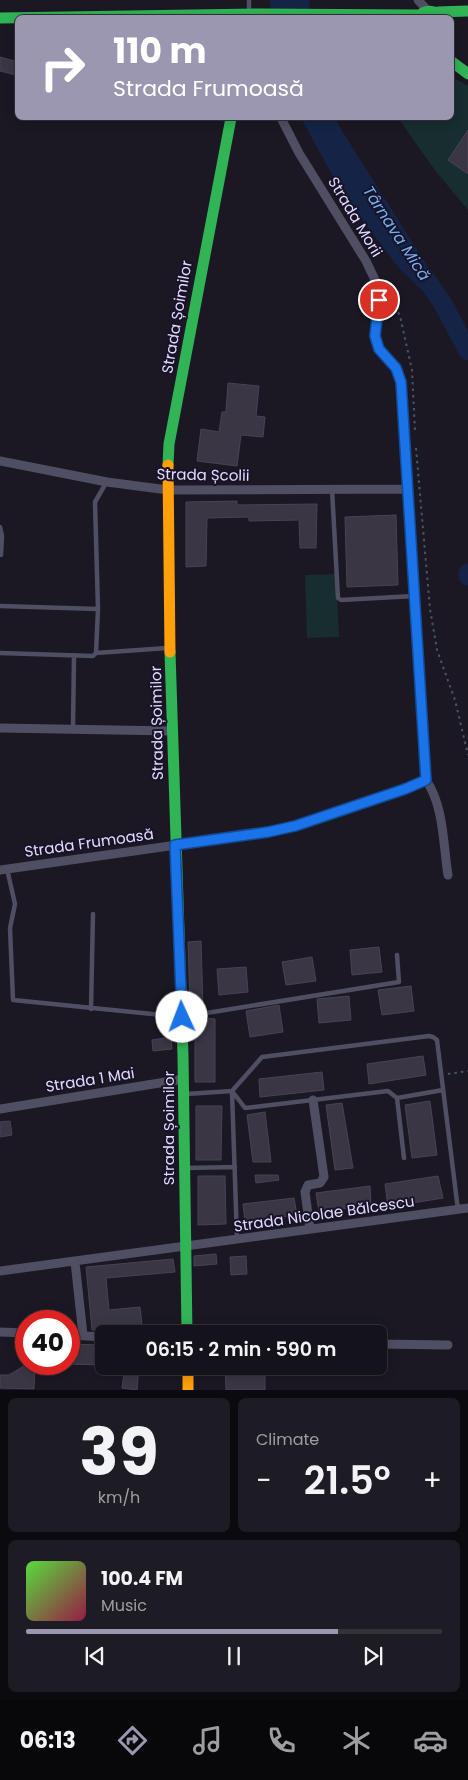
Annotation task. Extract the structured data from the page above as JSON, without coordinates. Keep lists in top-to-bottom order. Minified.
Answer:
{"streets":{"street":["Strada Morii","Strada Șoimilor","Strada Școlii","Strada Frumoasă","Strada 1 Mai","Strada Nicolae Bălcescu"]},"crossings":[["Strada Morii","Strada Școlii"],["Strada Morii","Strada Frumoasă"],["Strada Șoimilor","Strada Școlii"],["Strada Șoimilor","Strada Frumoasă"],["Strada Șoimilor","Strada 1 Mai"],["Strada Șoimilor","Strada Nicolae Bălcescu"]],"water":["Târnava Mică"],"page":{"turn":["110 m","Strada Frumoasă"],"limit":"40","trip":"06:15 · 2 min · 590 m","tile":[["39","km/h"],"Climate"],"heat":["−","21.5°","+"],"song":["100.4 FM","Music"],"tabs":"06:13"}}
